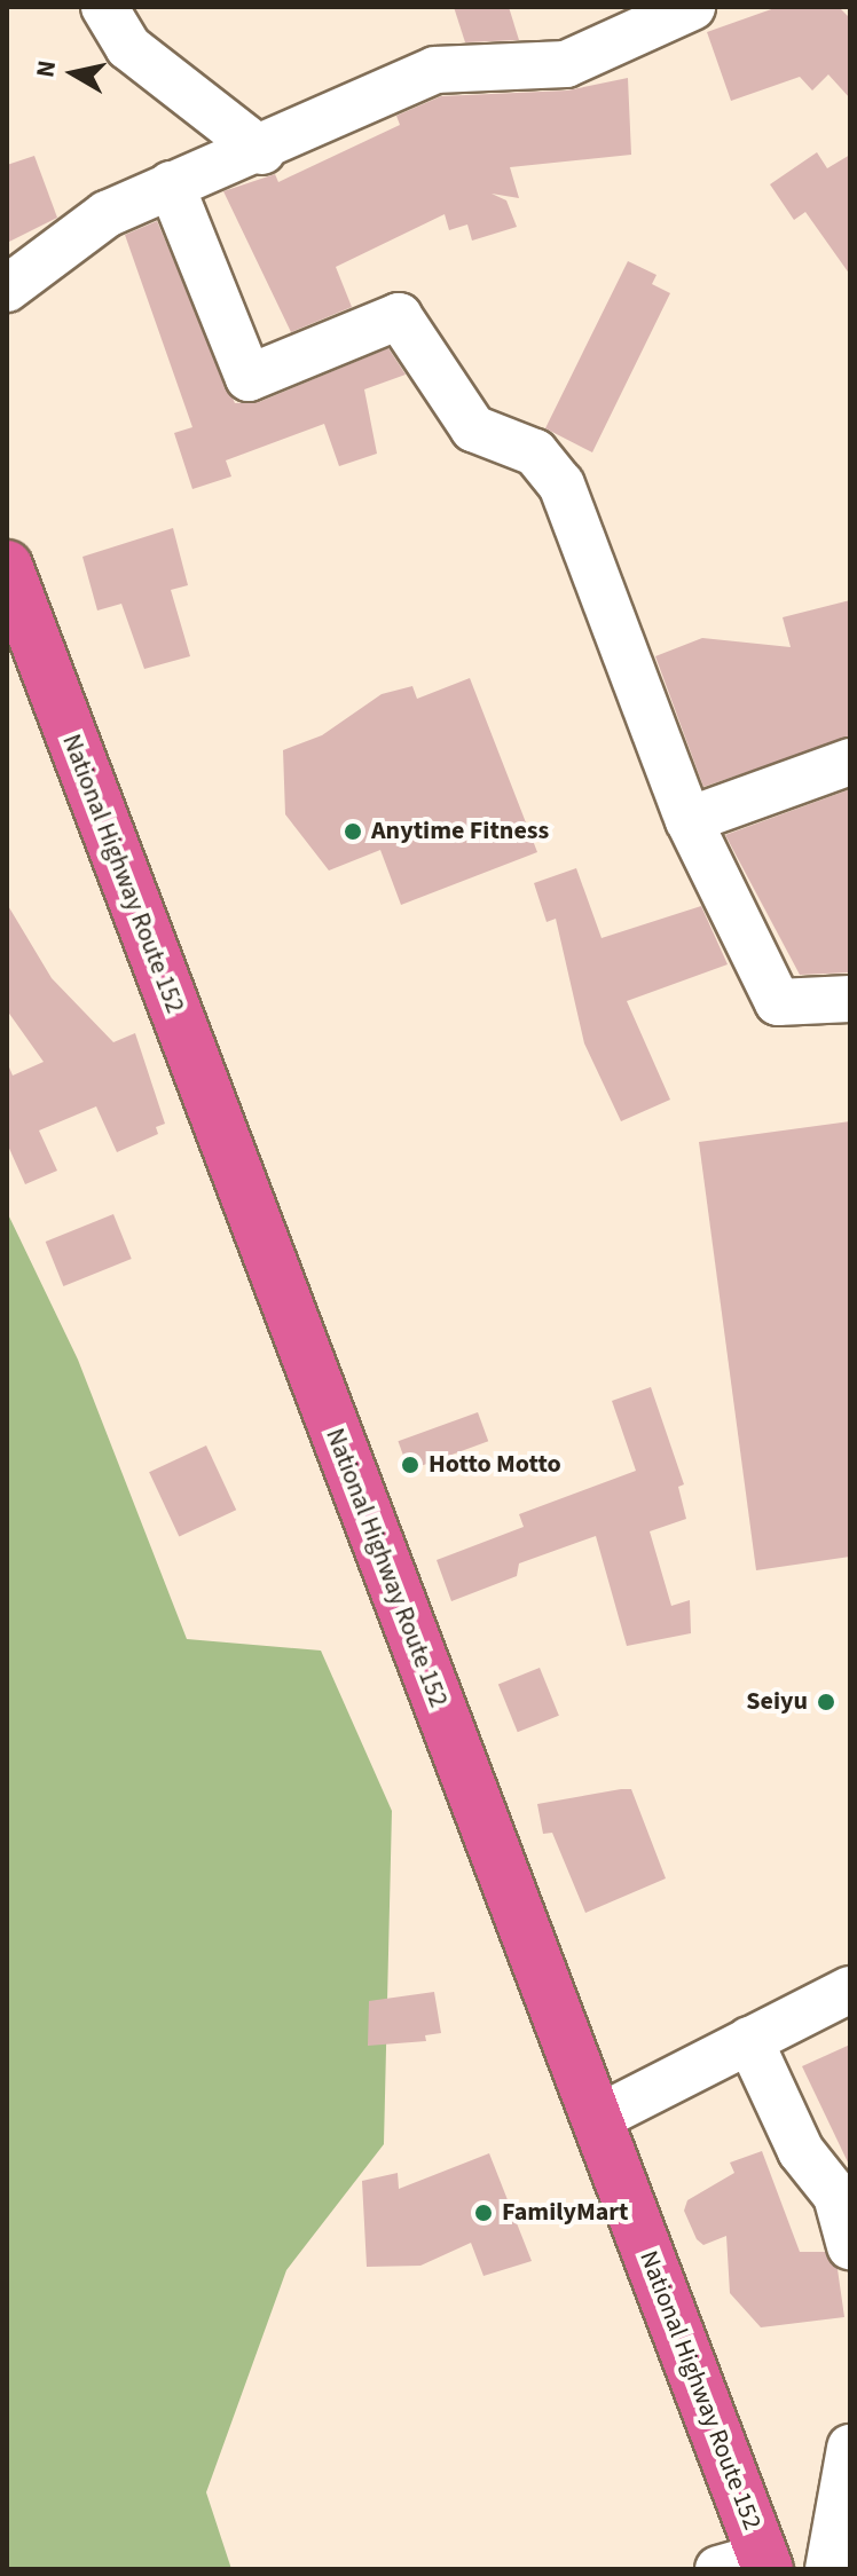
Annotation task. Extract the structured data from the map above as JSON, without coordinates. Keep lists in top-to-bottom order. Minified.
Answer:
{"streets":{"highway":["National Highway Route 152"]},"places":["Anytime Fitness","Hotto Motto","Seiyu","FamilyMart"],"north":"left"}
